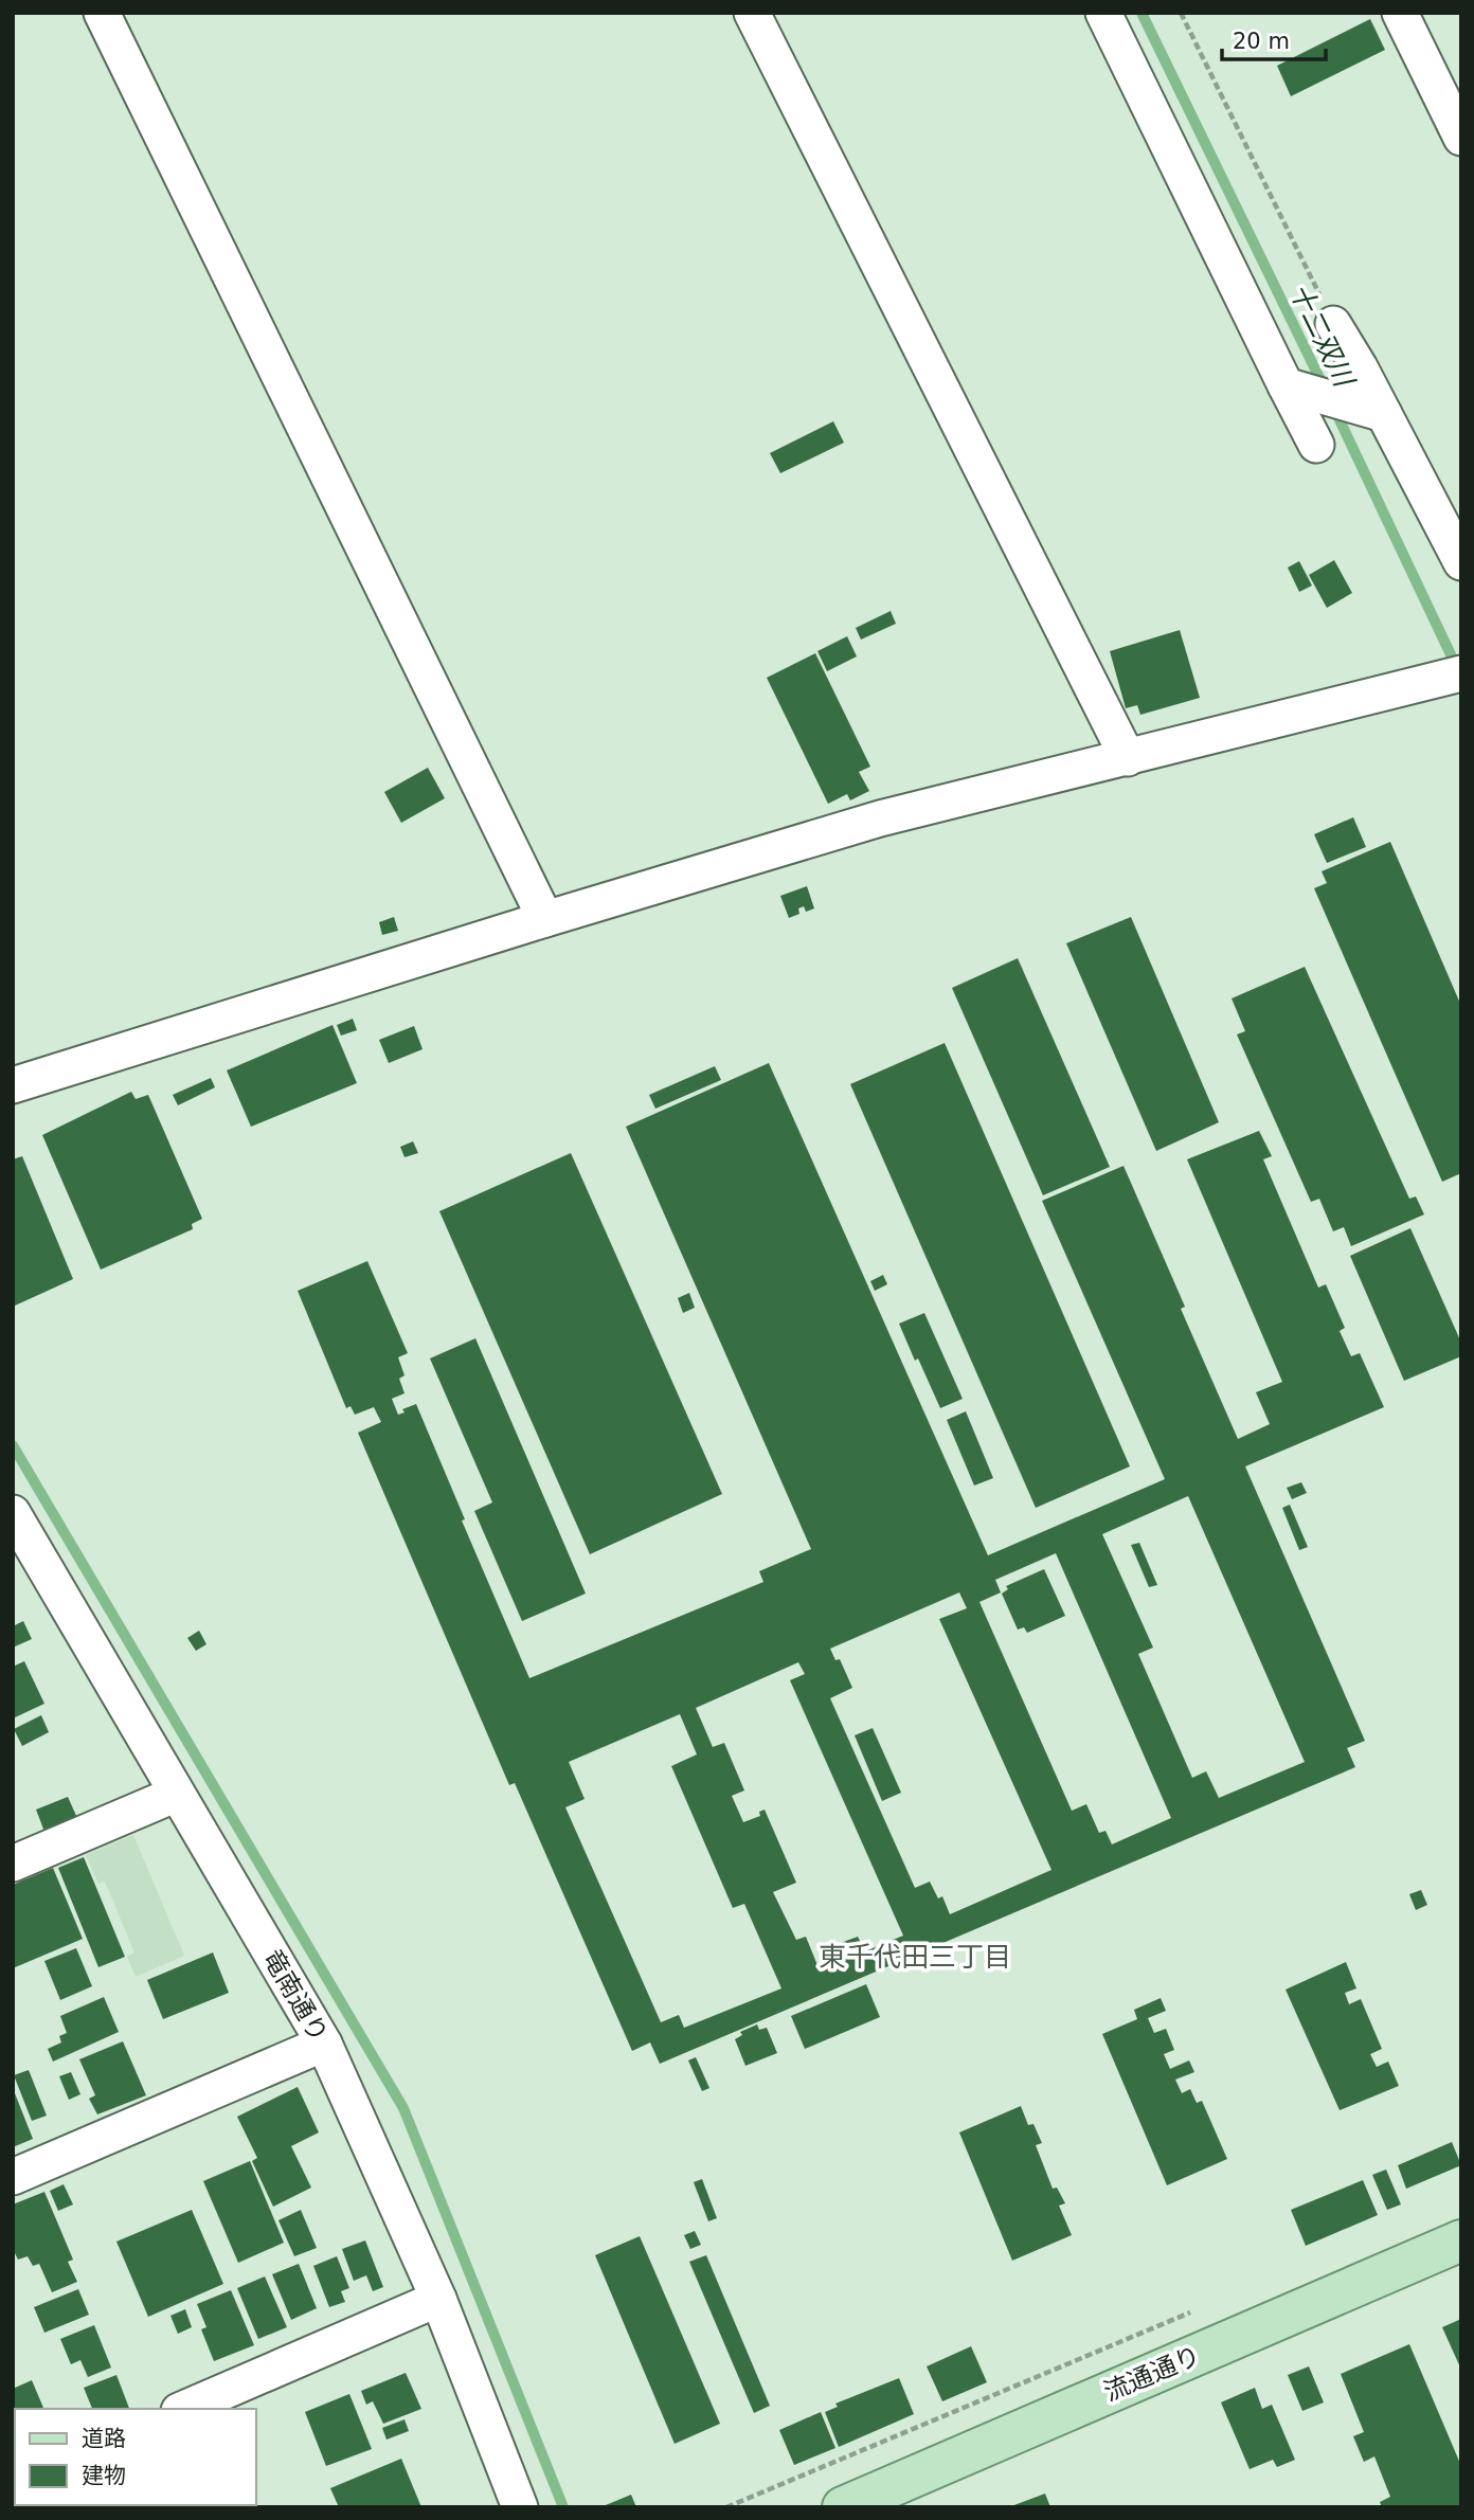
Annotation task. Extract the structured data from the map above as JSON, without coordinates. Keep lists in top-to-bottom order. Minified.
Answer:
{"streets":{"main road":["流通通り"],"street":["竜南通り"]},"districts":["東千代田三丁目"],"water":["十二双川"],"legend":["道路","建物"],"scale_bar":"20 m"}
